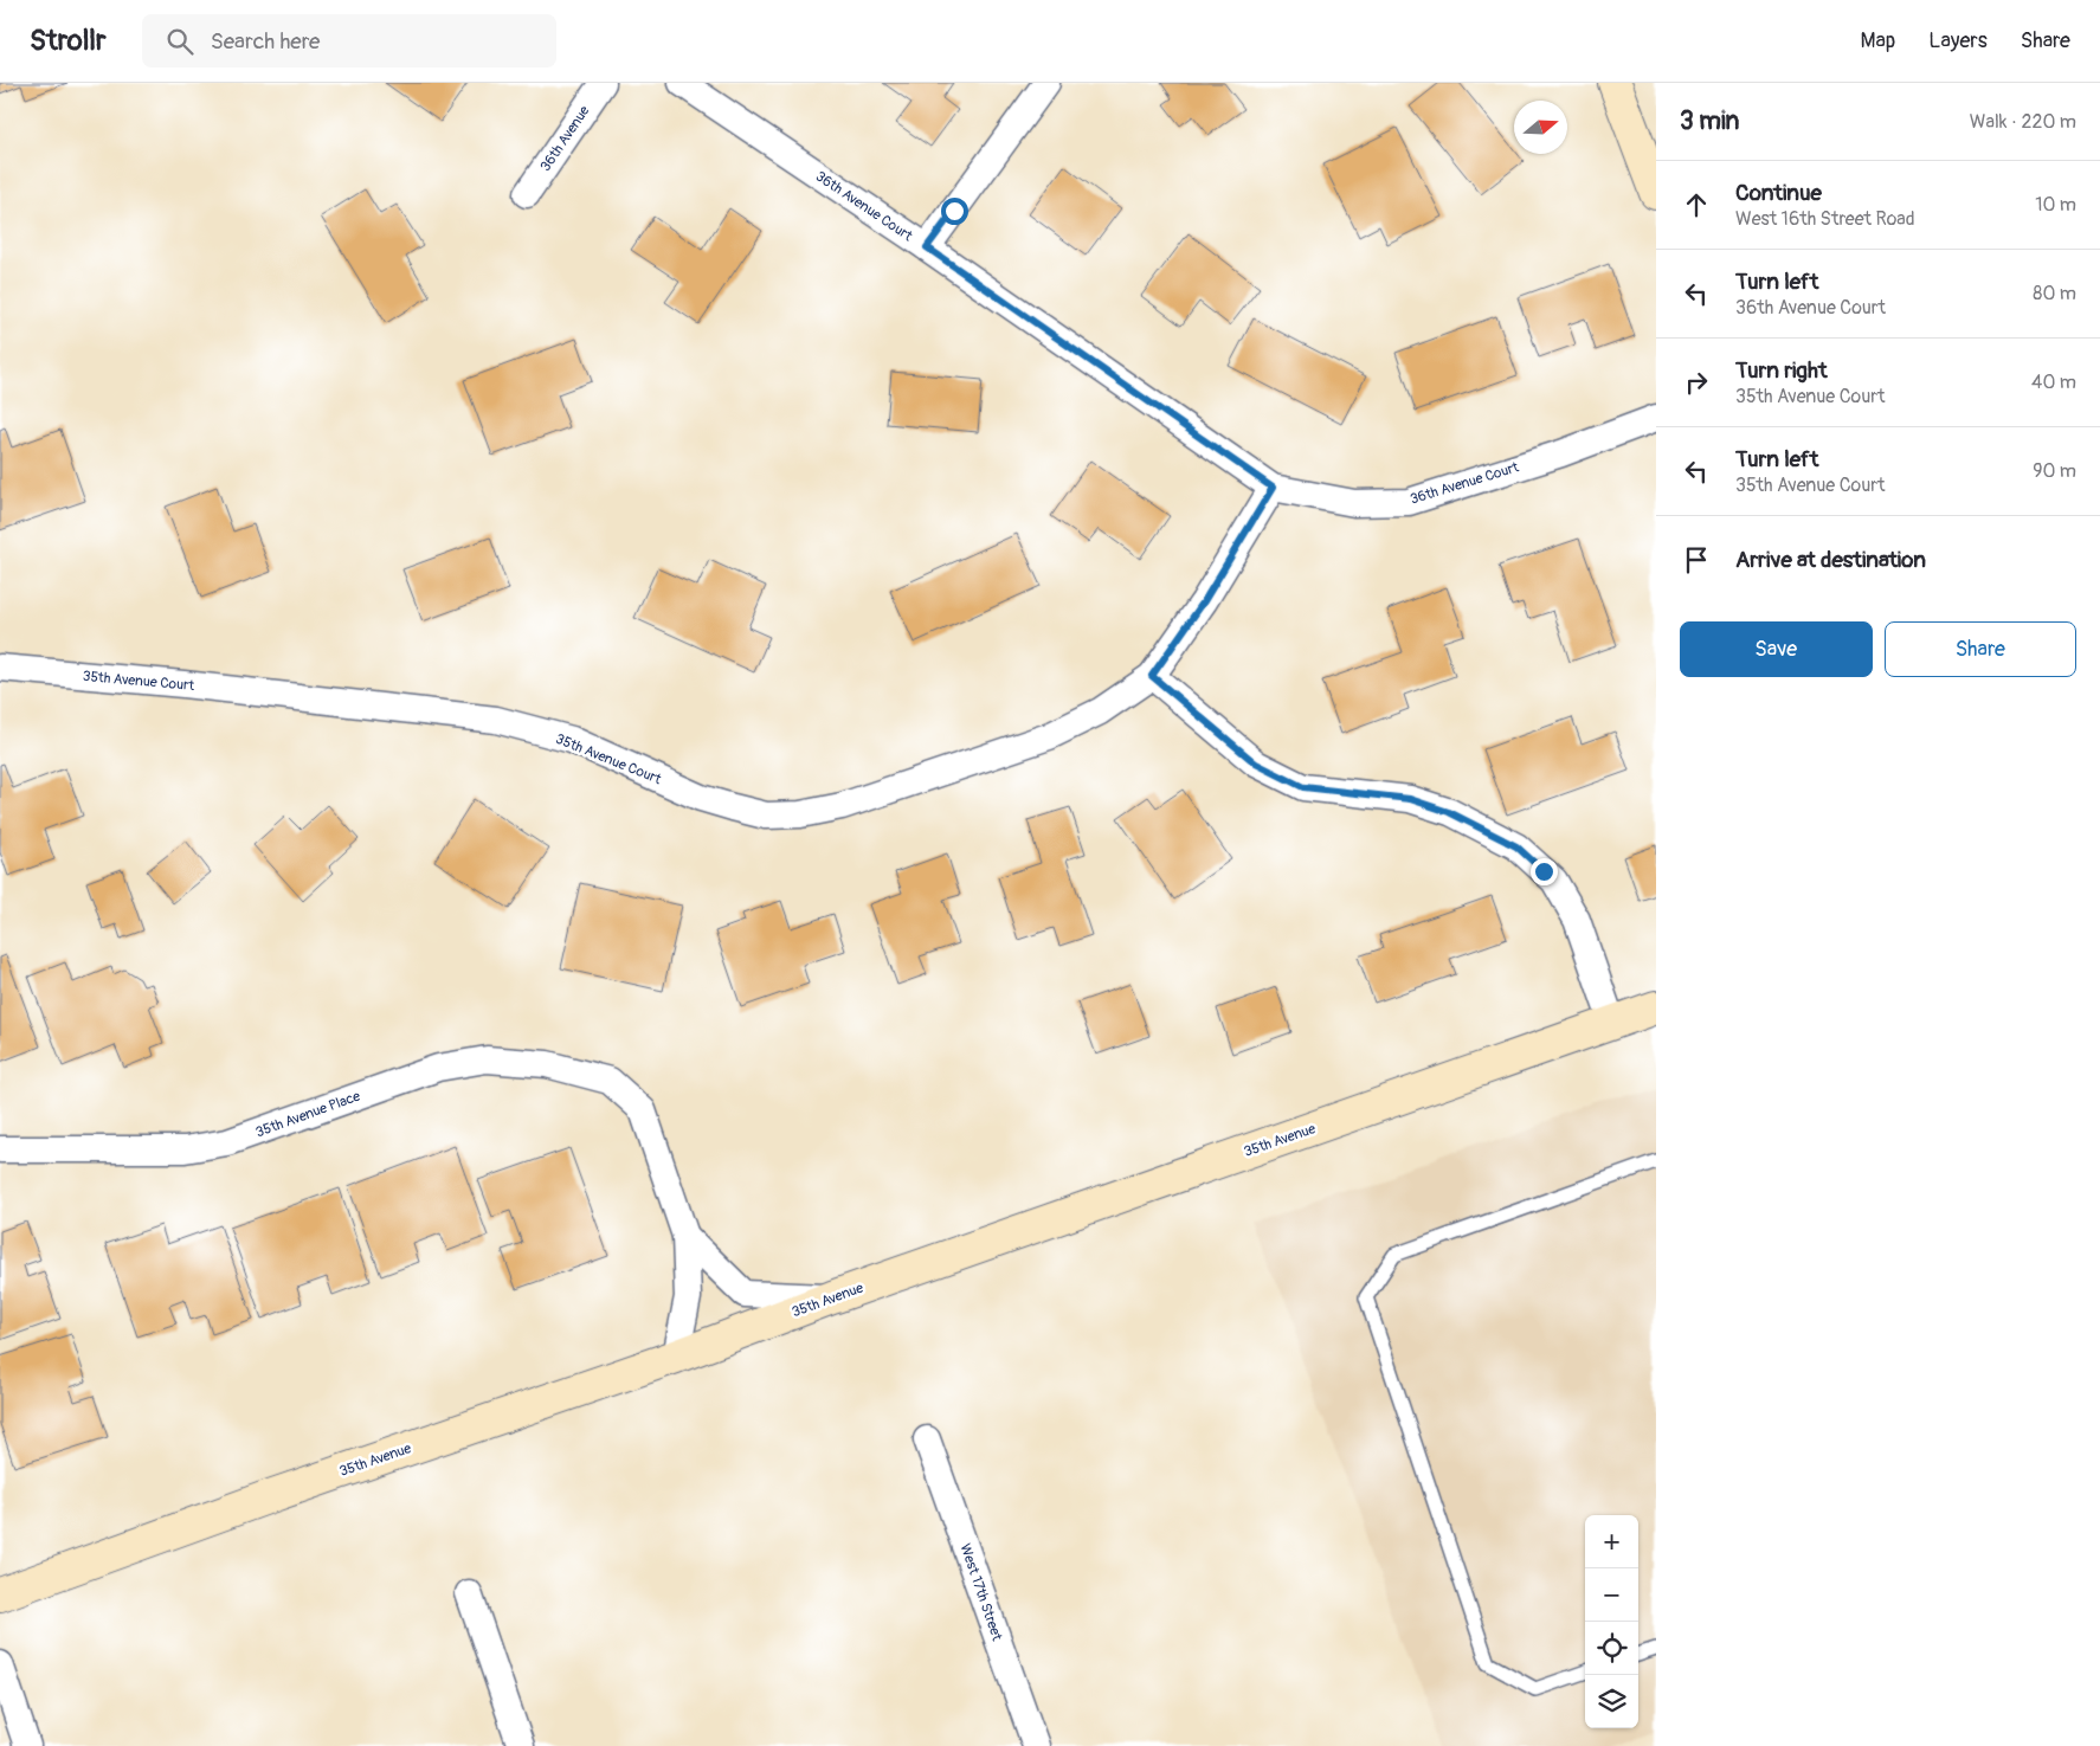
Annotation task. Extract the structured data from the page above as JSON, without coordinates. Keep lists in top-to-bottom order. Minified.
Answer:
{"streets":{"main road":["35th Avenue"],"street":["36th Avenue","36th Avenue Court","35th Avenue Court","35th Avenue Place","West 17th Street"]},"crossings":[["36th Avenue Court","35th Avenue Court"]],"north":"right","page":{"header":"Strollr","search":"Search here","nav":["Map","Layers","Share"],"heading":["3 min","Walk · 220 m"],"list":[["Continue","West 16th Street Road","10 m"],["Turn left","36th Avenue Court","80 m"],["Turn right","35th Avenue Court","40 m"],["Turn left","35th Avenue Court","90 m"],"Arrive at destination"],"buttons":["Save","Share"],"map_buttons":["+","−"]}}
